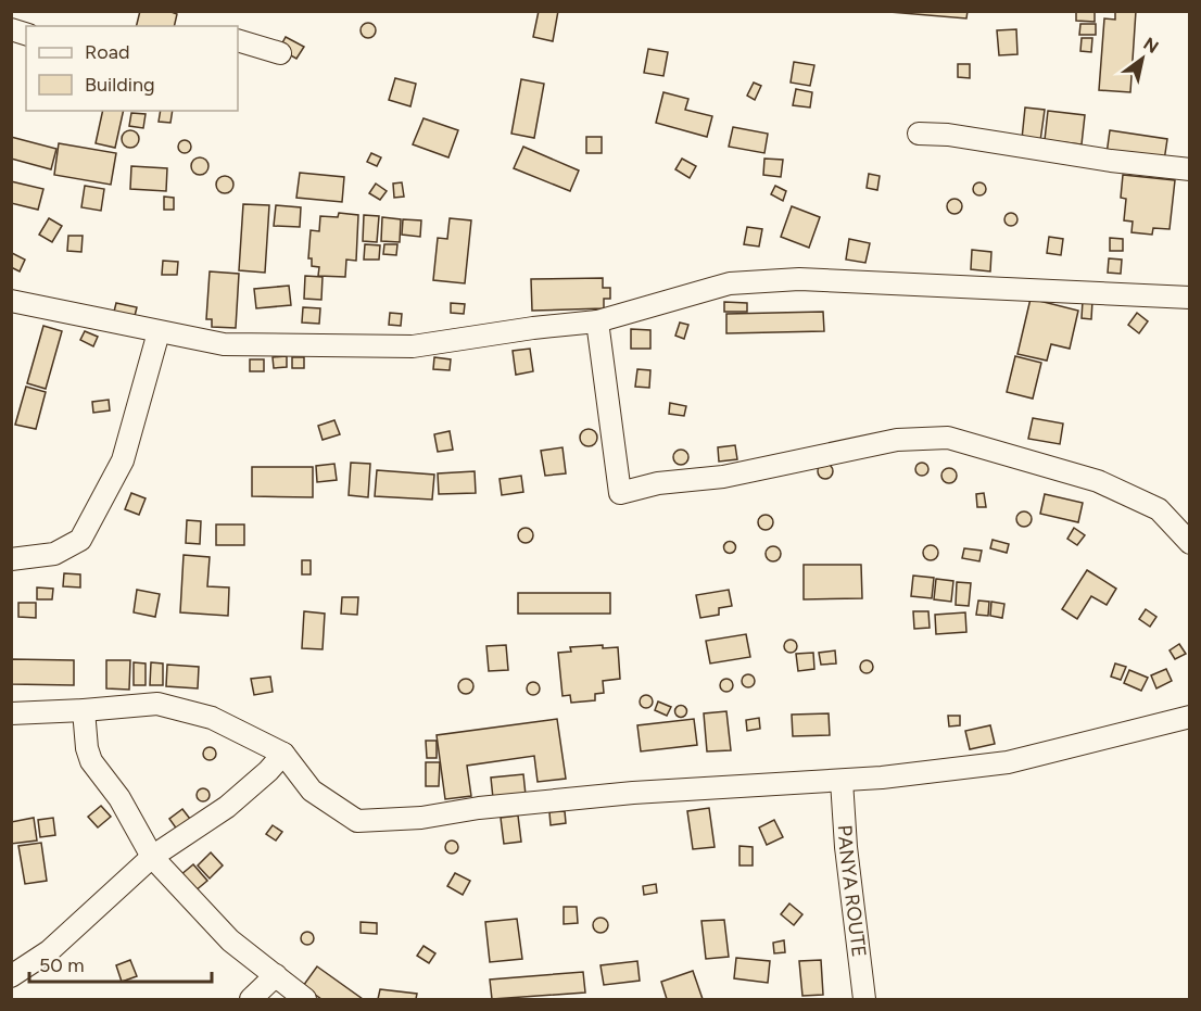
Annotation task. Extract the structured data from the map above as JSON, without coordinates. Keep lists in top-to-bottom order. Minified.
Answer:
{"streets":{"street":["PANYA ROUTE"]},"legend":["Road","Building"],"scale_bar":"50 m","north":"top right"}
